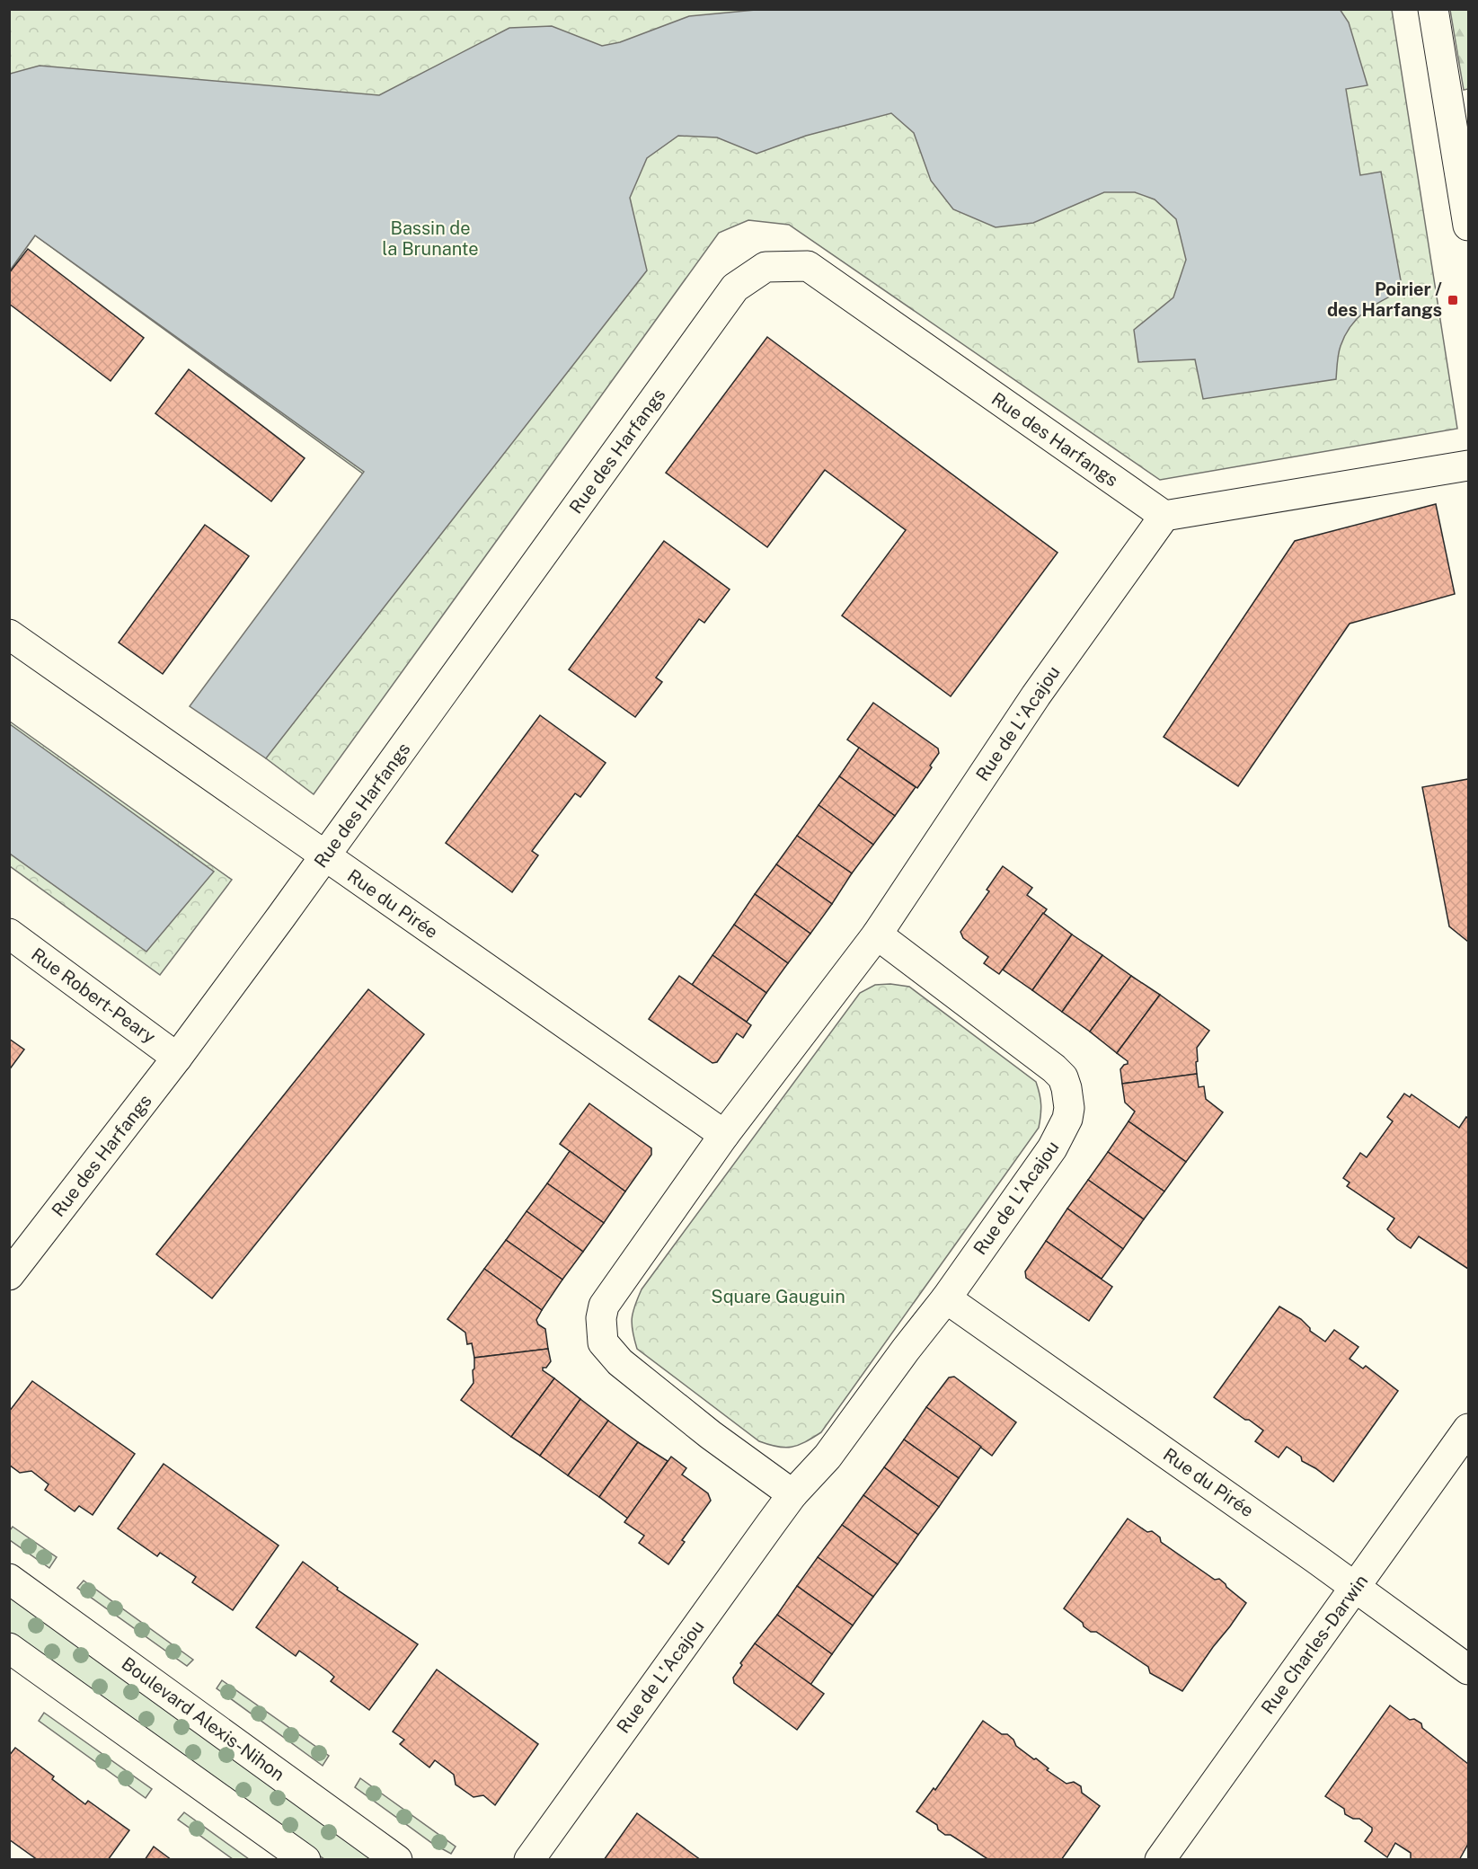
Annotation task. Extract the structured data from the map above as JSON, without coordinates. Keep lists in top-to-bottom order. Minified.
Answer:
{"streets":{"street":["Rue des Harfangs","Rue de L'Acajou","Rue du Pirée","Rue Robert-Peary","Rue Charles-Darwin","Boulevard Alexis-Nihon"]},"crossings":[["Rue des Harfangs","Rue de L'Acajou"],["Rue des Harfangs","Rue du Pirée"],["Rue des Harfangs","Rue Robert-Peary"],["Rue de L'Acajou","Rue du Pirée"],["Rue du Pirée","Rue Charles-Darwin"]],"parks":["Bassin de la Brunante","Square Gauguin"],"places":{"transit":["Poirier / des Harfangs"]}}
